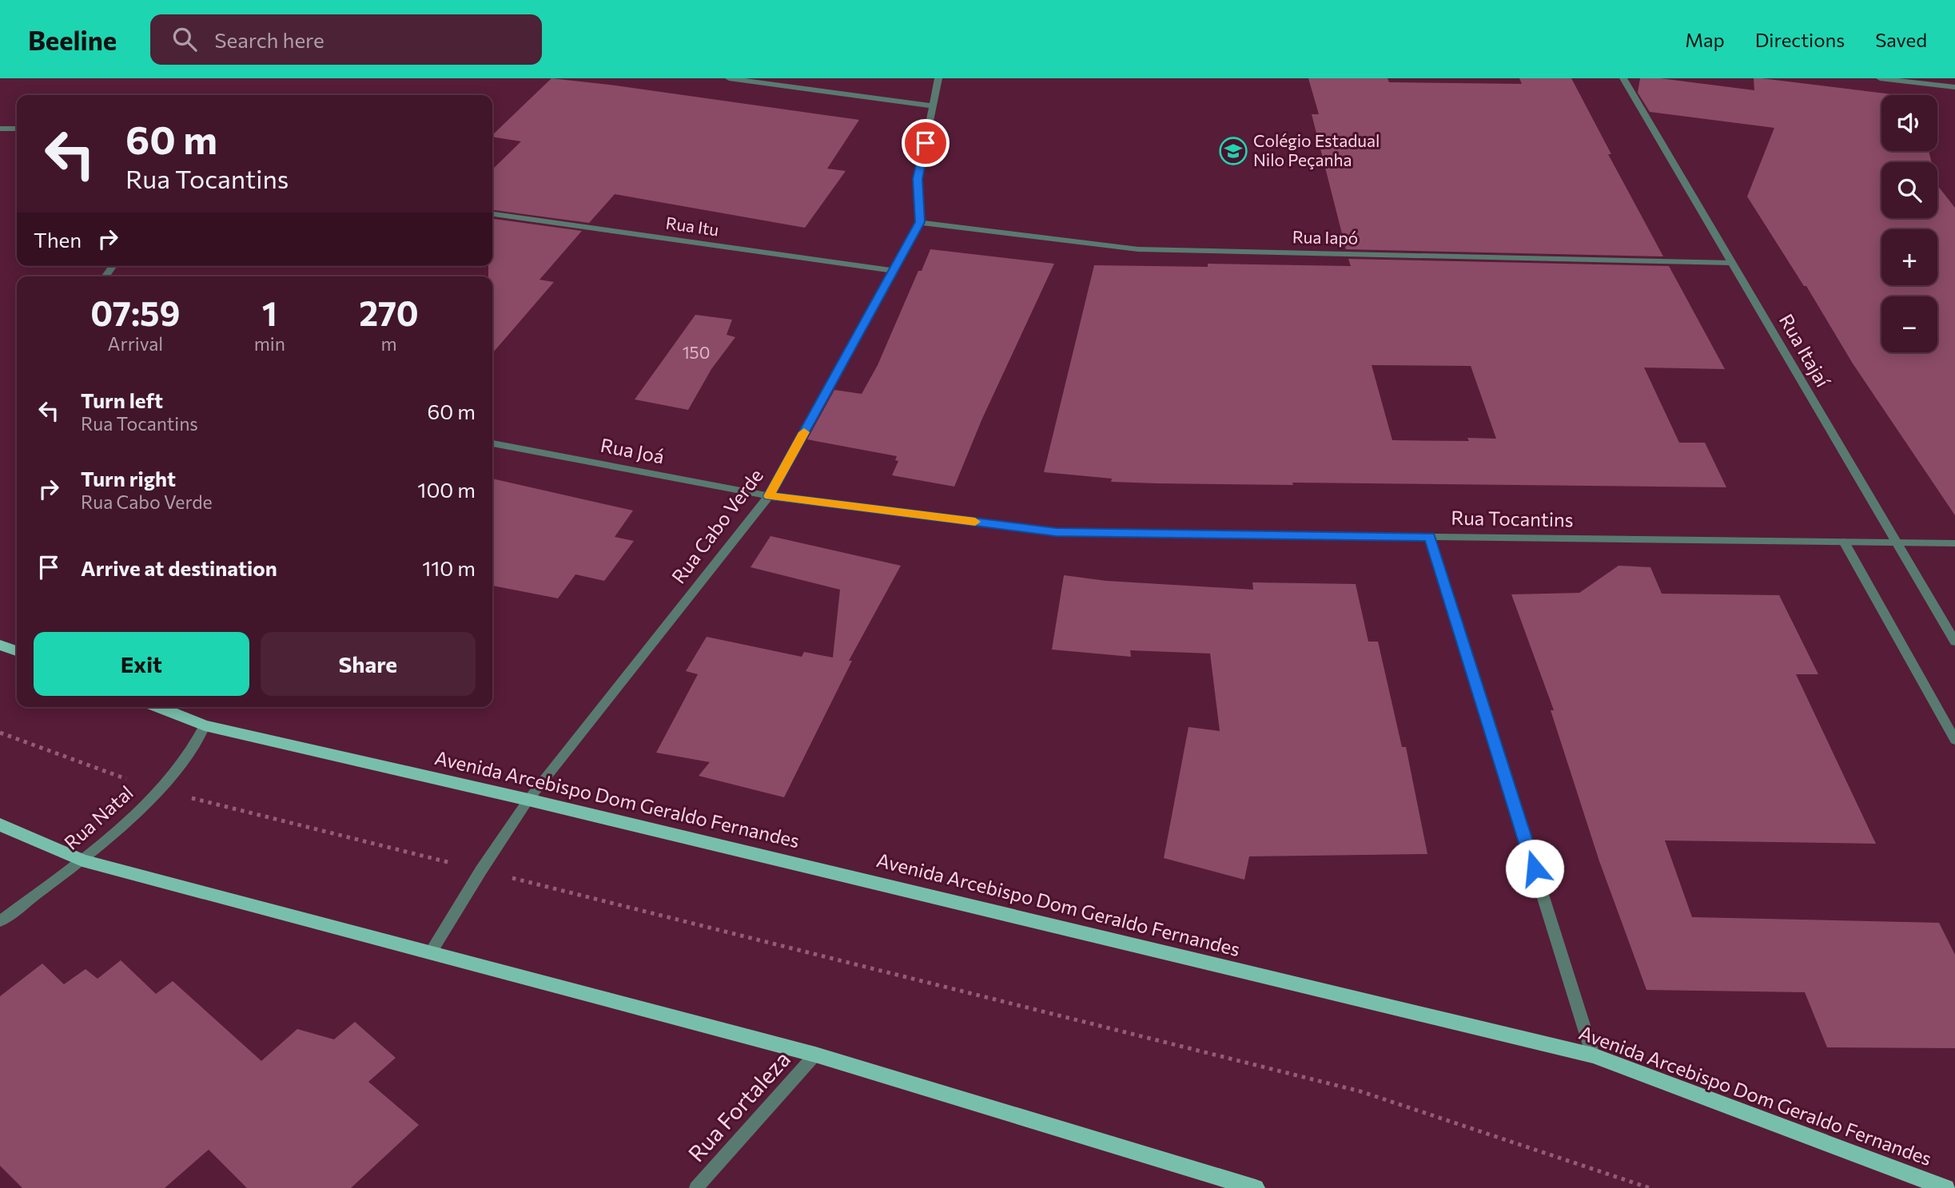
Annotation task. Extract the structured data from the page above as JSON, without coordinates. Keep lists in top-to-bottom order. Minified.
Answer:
{"streets":{"main road":["Avenida Arcebispo Dom Geraldo Fernandes"],"street":["Rua Itu","Rua Iapó","Rua Itajaí","Rua Joá","Rua Tocantins","Rua Cabo Verde","Rua Natal","Rua Fortaleza"]},"crossings":[["Rua Itu","Rua Cabo Verde"],["Rua Iapó","Rua Itajaí"],["Rua Iapó","Rua Cabo Verde"],["Rua Itajaí","Rua Tocantins"],["Rua Joá","Rua Tocantins"],["Rua Joá","Rua Cabo Verde"],["Rua Tocantins","Rua Cabo Verde"],["Rua Cabo Verde","Avenida Arcebispo Dom Geraldo Fernandes"],["Avenida Arcebispo Dom Geraldo Fernandes","Rua Natal"]],"places":{"school or university":["Colégio Estadual Nilo Peçanha"]},"house_numbers":["150"],"page":{"header":"Beeline","search":"Search here","nav":["Map","Directions","Saved"],"map_buttons":["+","−"],"turn":["60 m","Rua Tocantins"],"then":"Then","eta":["07:59","Arrival","1","min","270","m"],"list":[{"name":"Turn left","note":"Rua Tocantins","value":"60 m"},{"name":"Turn right","note":"Rua Cabo Verde","value":"100 m"},{"name":"Arrive at destination","value":"110 m"}],"buttons":["Exit","Share"]}}
